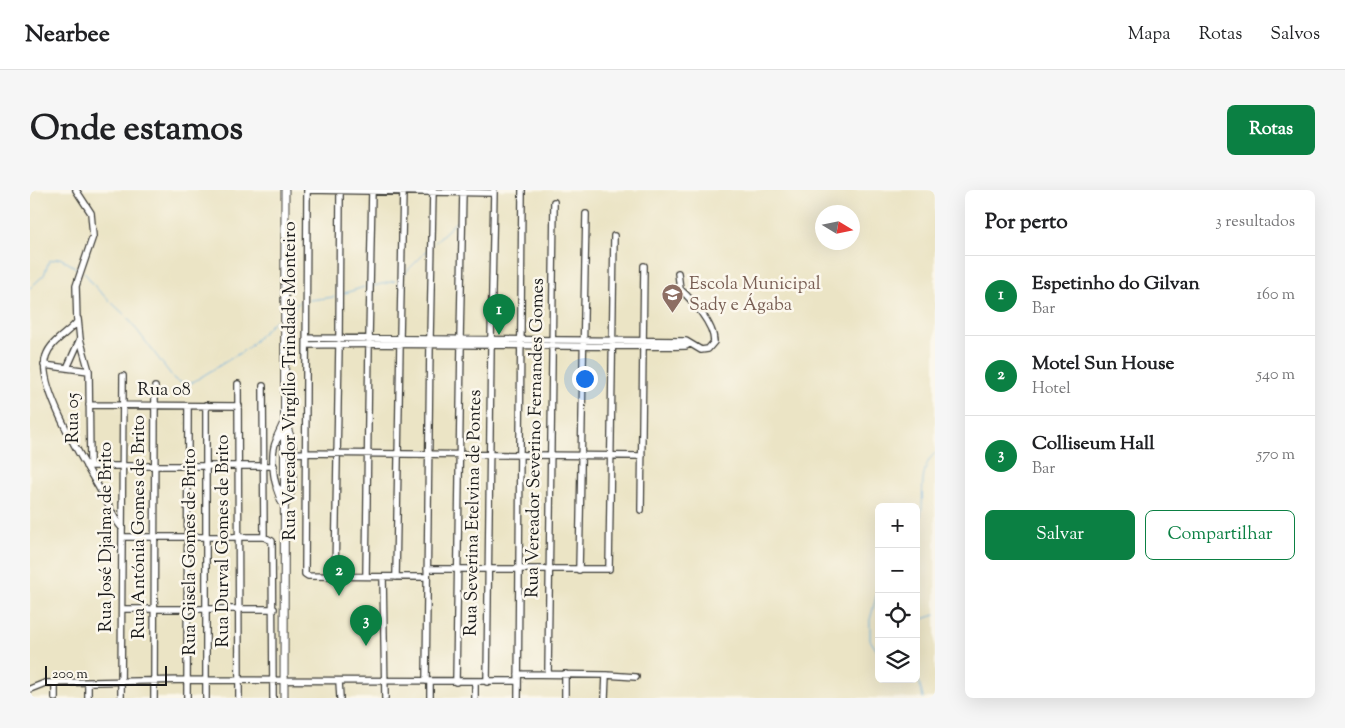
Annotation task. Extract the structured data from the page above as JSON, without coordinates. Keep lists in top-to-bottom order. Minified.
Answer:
{"streets":{"street":["Rua Vereador Virgílio Trindade Monteiro","Rua 08","Rua 05","Rua Vereador Severino Fernandes Gomes","Rua Severina Etelvina de Pontes","Rua Antónia Gomes de Brito","Rua José Djalma de Brito","Rua Durval Gomes de Brito","Rua Gisela Gomes de Brito"]},"crossings":[["Rua 08","Rua 05"],["Rua 08","Rua Antónia Gomes de Brito"],["Rua 08","Rua José Djalma de Brito"],["Rua 08","Rua Durval Gomes de Brito"],["Rua 08","Rua Gisela Gomes de Brito"]],"places":{"school or university":["Escola Municipal Sady e Ágaba"]},"scale_bar":"200 m","north":"right","page":{"header":"Nearbee","nav":["Mapa","Rotas","Salvos"],"title":"Onde estamos","buttons":["Rotas",["Salvar","Compartilhar"]],"heading":["Por perto","3 resultados"],"list":[{"mark":"1","name":"Espetinho do Gilvan","note":"Bar","value":"160 m"},{"mark":"2","name":"Motel Sun House","note":"Hotel","value":"540 m"},{"mark":"3","name":"Colliseum Hall","note":"Bar","value":"570 m"}],"pins":["1","2","3"],"map_buttons":["+","−"],"scale":"200 m"}}
